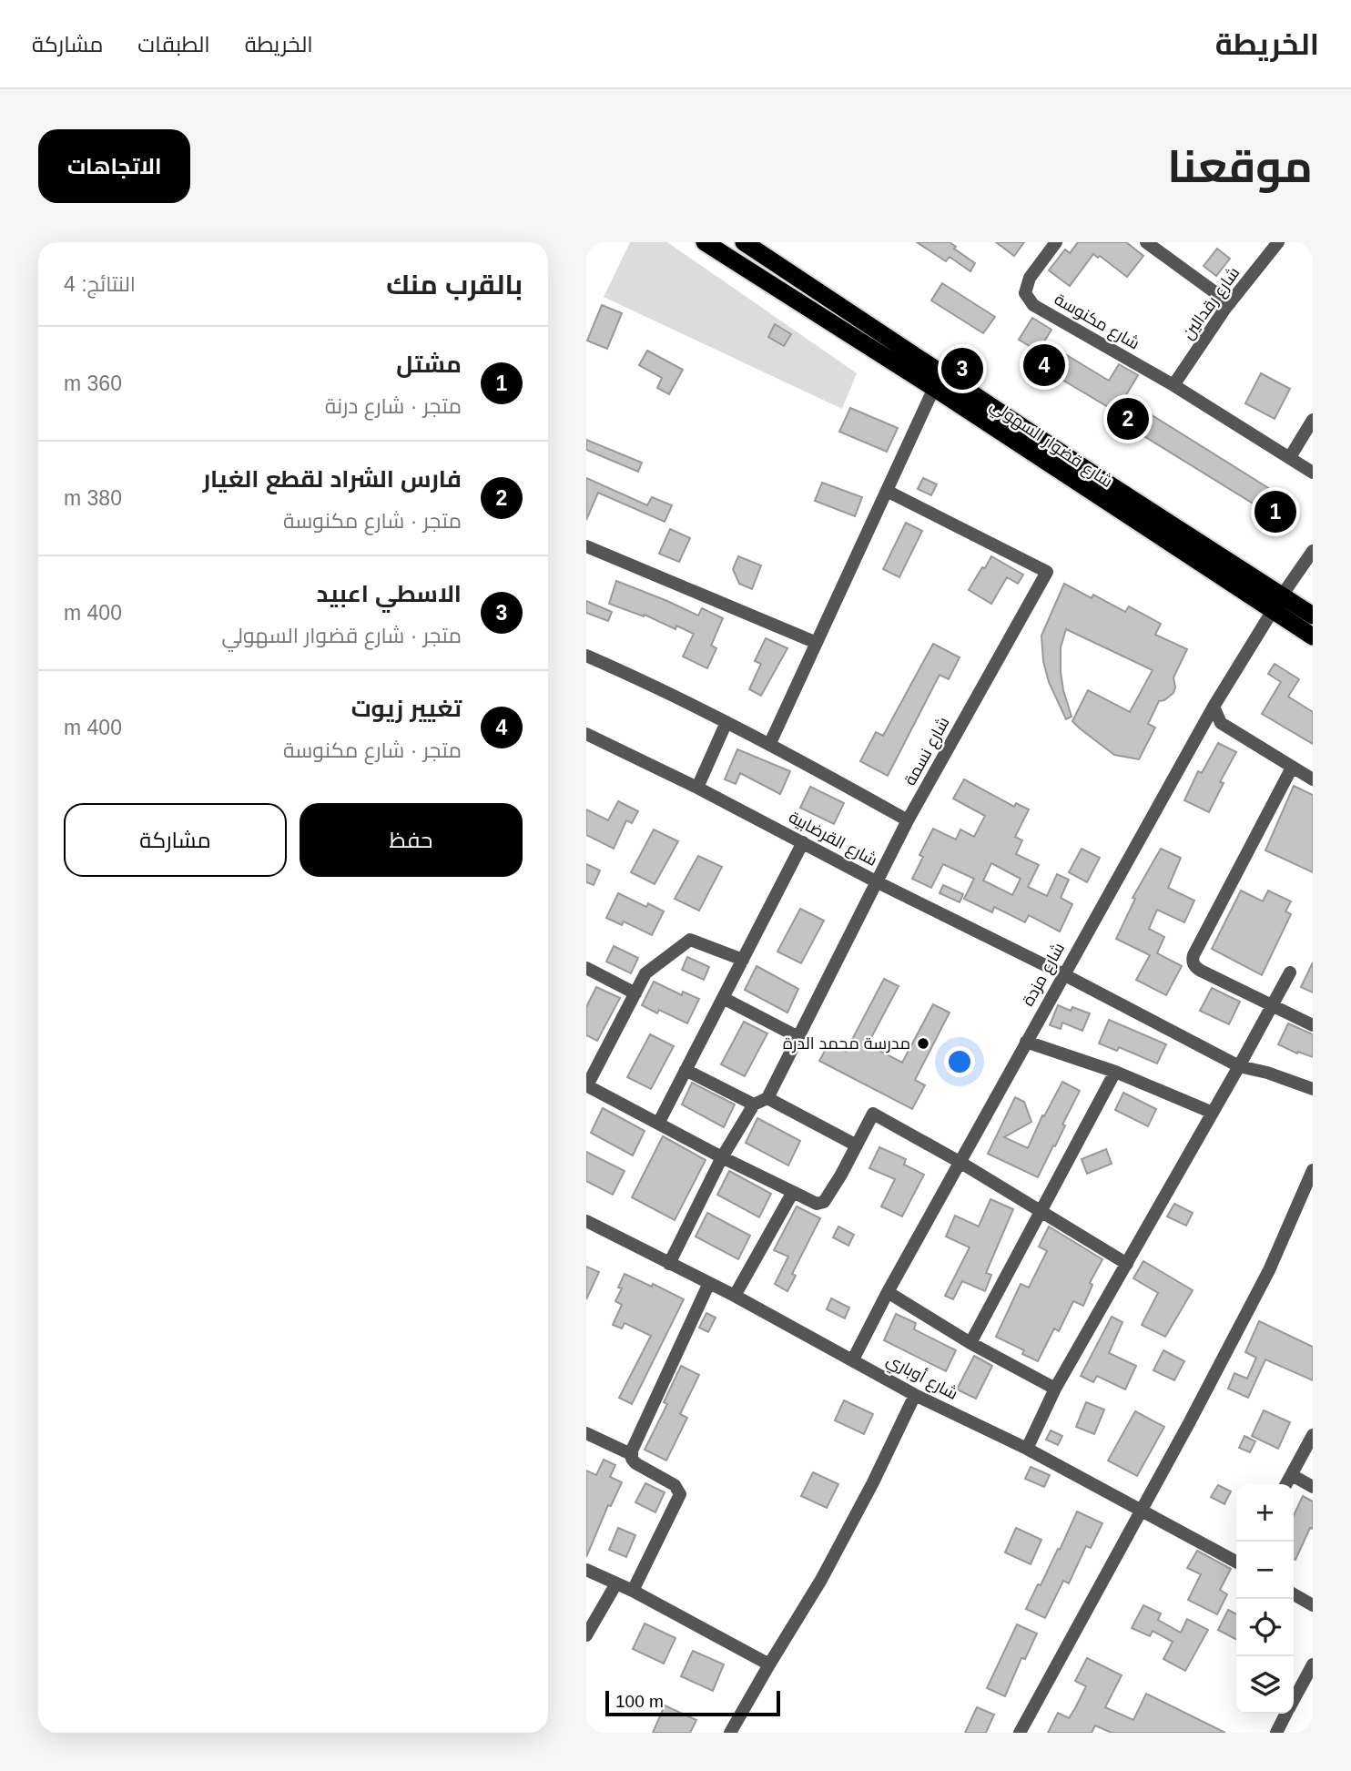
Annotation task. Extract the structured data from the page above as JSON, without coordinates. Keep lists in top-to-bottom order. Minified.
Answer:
{"streets":{"highway":["شارع قضوار السهولي"],"street":["شارع رقدالين","شارع مكنوسة","شارع نسمة","شارع القرضابية","شارع مزدة","شارع أوباري"]},"crossings":[["شارع رقدالين","شارع مكنوسة"],["شارع قضوار السهولي","شارع مزدة"],["شارع نسمة","شارع القرضابية"],["شارع القرضابية","شارع مزدة"],["شارع مزدة","شارع أوباري"]],"places":["مدرسة محمد الدرة"],"scale_bar":"100 m","page":{"header":"الخريطة","nav":["الخريطة","الطبقات","مشاركة"],"title":"موقعنا","buttons":["الاتجاهات",["حفظ","مشاركة"]],"heading":["بالقرب منك","النتائج: 4"],"list":[{"mark":"1","name":"مشتل","note":"متجر · شارع درنة","value":"360 m"},{"mark":"2","name":"فارس الشراد لقطع الغيار","note":"متجر · شارع مكنوسة","value":"380 m"},{"mark":"3","name":"الاسطي اعبيد","note":"متجر · شارع قضوار السهولي","value":"400 m"},{"mark":"4","name":"تغيير زيوت","note":"متجر · شارع مكنوسة","value":"400 m"}],"pins":["4","3","2","1"],"map_buttons":["+","−"],"scale":"100 m"}}
